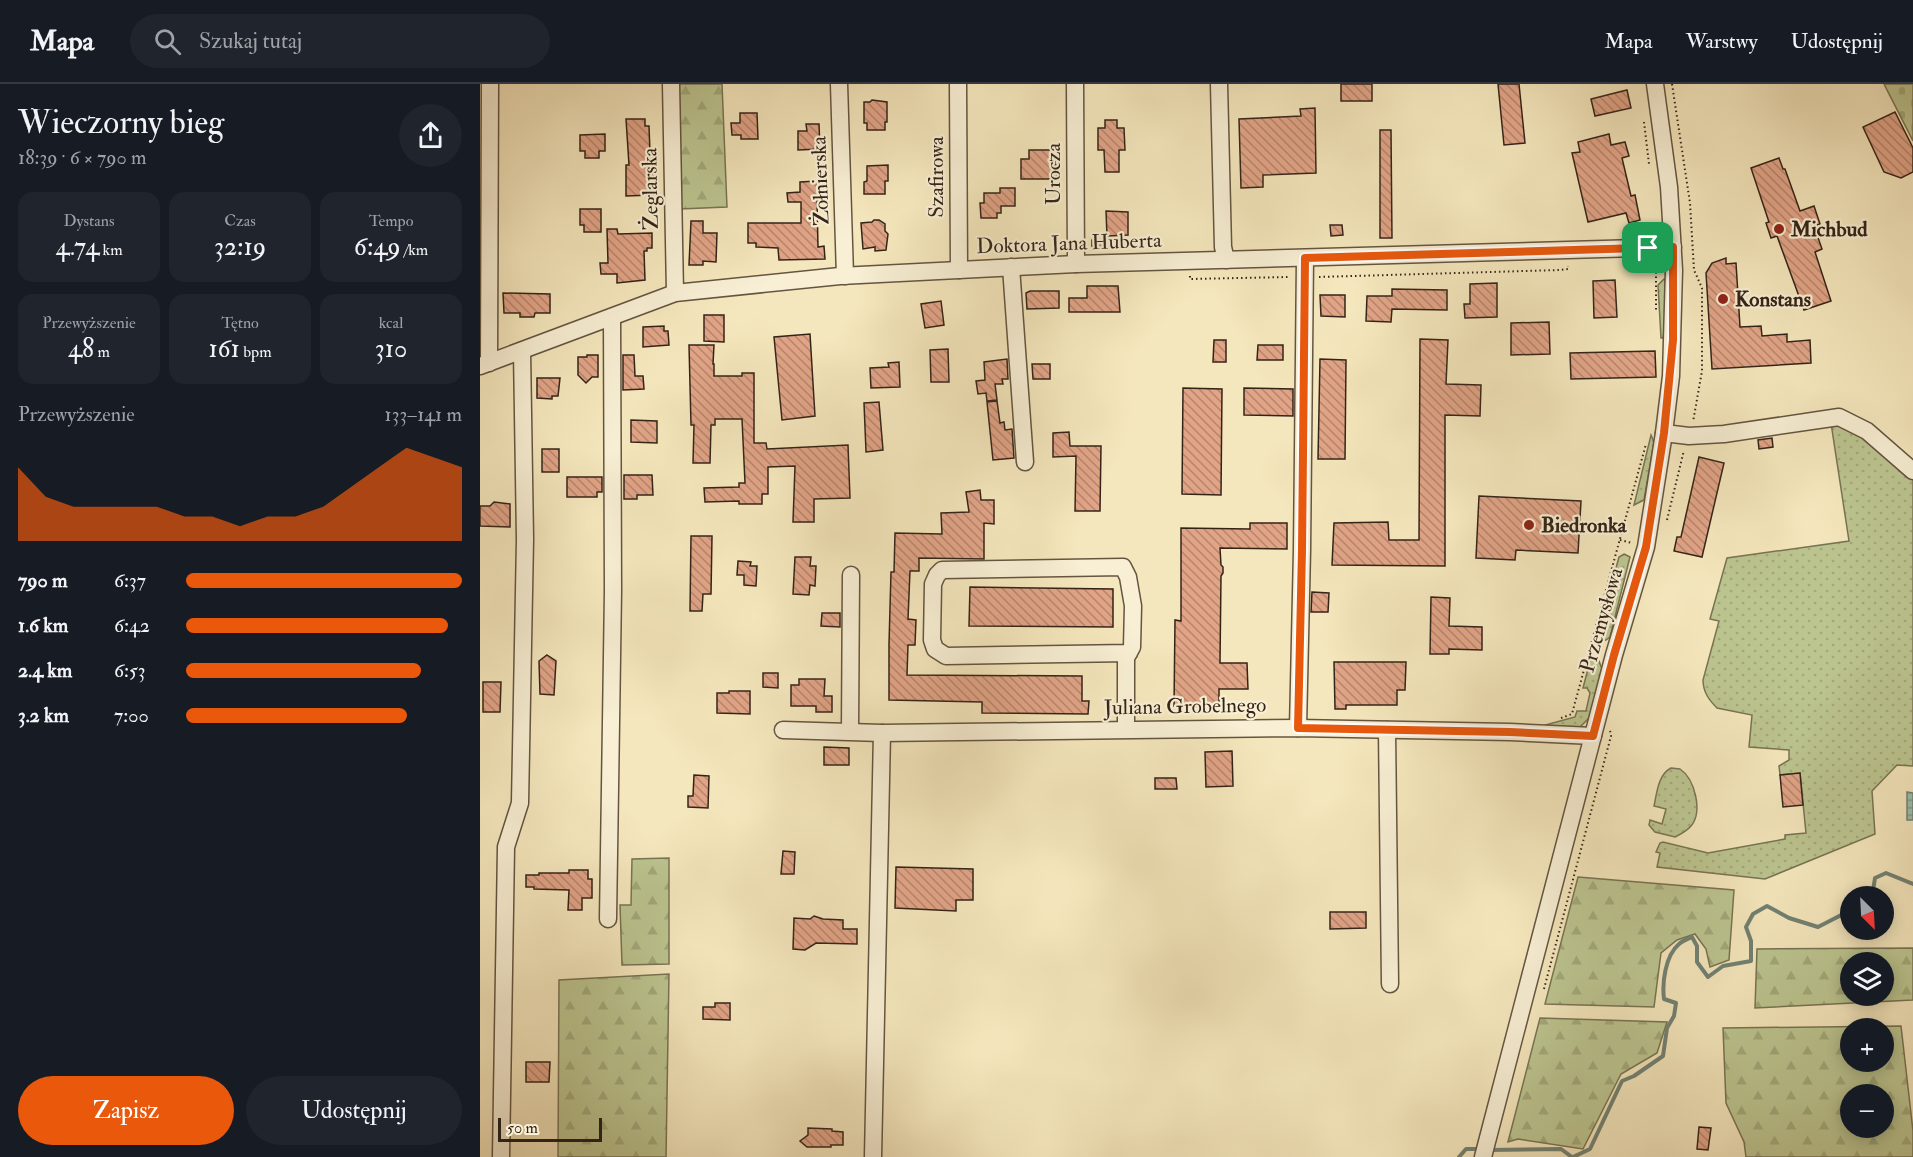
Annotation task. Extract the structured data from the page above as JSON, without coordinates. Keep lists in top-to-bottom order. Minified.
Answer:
{"streets":{"street":["Urocza","Szafirowa","Żołnierska","Żeglarska","Doktora Jana Huberta","Przemysłowa","Juliana Grobelnego"]},"crossings":[["Urocza","Doktora Jana Huberta"],["Szafirowa","Doktora Jana Huberta"],["Żołnierska","Doktora Jana Huberta"],["Żeglarska","Doktora Jana Huberta"],["Doktora Jana Huberta","Przemysłowa"],["Przemysłowa","Juliana Grobelnego"]],"places":["Michbud","Konstans","Biedronka"],"scale_bar":"50 m","north":"bottom right","page":{"header":"Mapa","search":"Szukaj tutaj","nav":["Mapa","Warstwy","Udostępnij"],"heading":["Wieczorny bieg","18:39 · 6 × 790 m"],"stats":[["Dystans","4.74 km"],["Czas","32:19"],["Tempo","6:49 /km"],["Przewyższenie","48 m"],["Tętno","161 bpm"],["kcal","310"]],"chart":["Przewyższenie","133–141 m"],"list":[{"name":"790 m","note":"6:37"},{"name":"1.6 km","note":"6:42"},{"name":"2.4 km","note":"6:53"},{"name":"3.2 km","note":"7:00"}],"map_buttons":["+","−"],"buttons":["Zapisz","Udostępnij"],"scale":"50 m"}}
